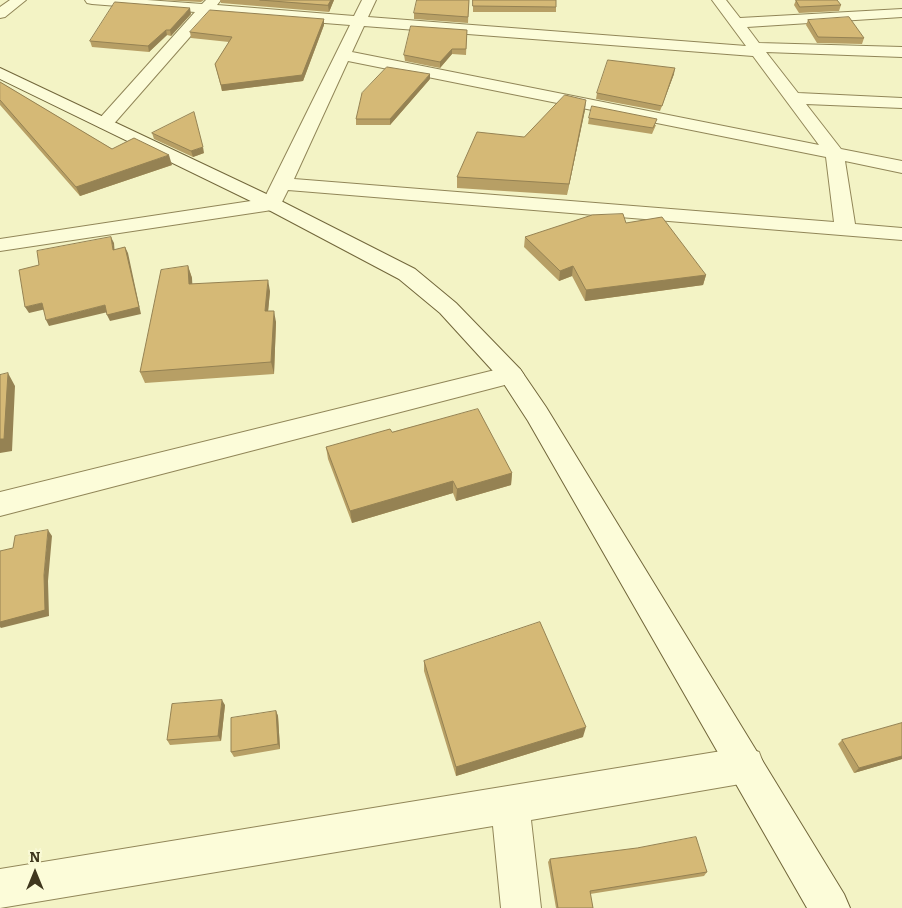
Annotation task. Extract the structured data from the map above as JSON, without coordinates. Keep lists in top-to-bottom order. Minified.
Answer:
{"north":"top"}
